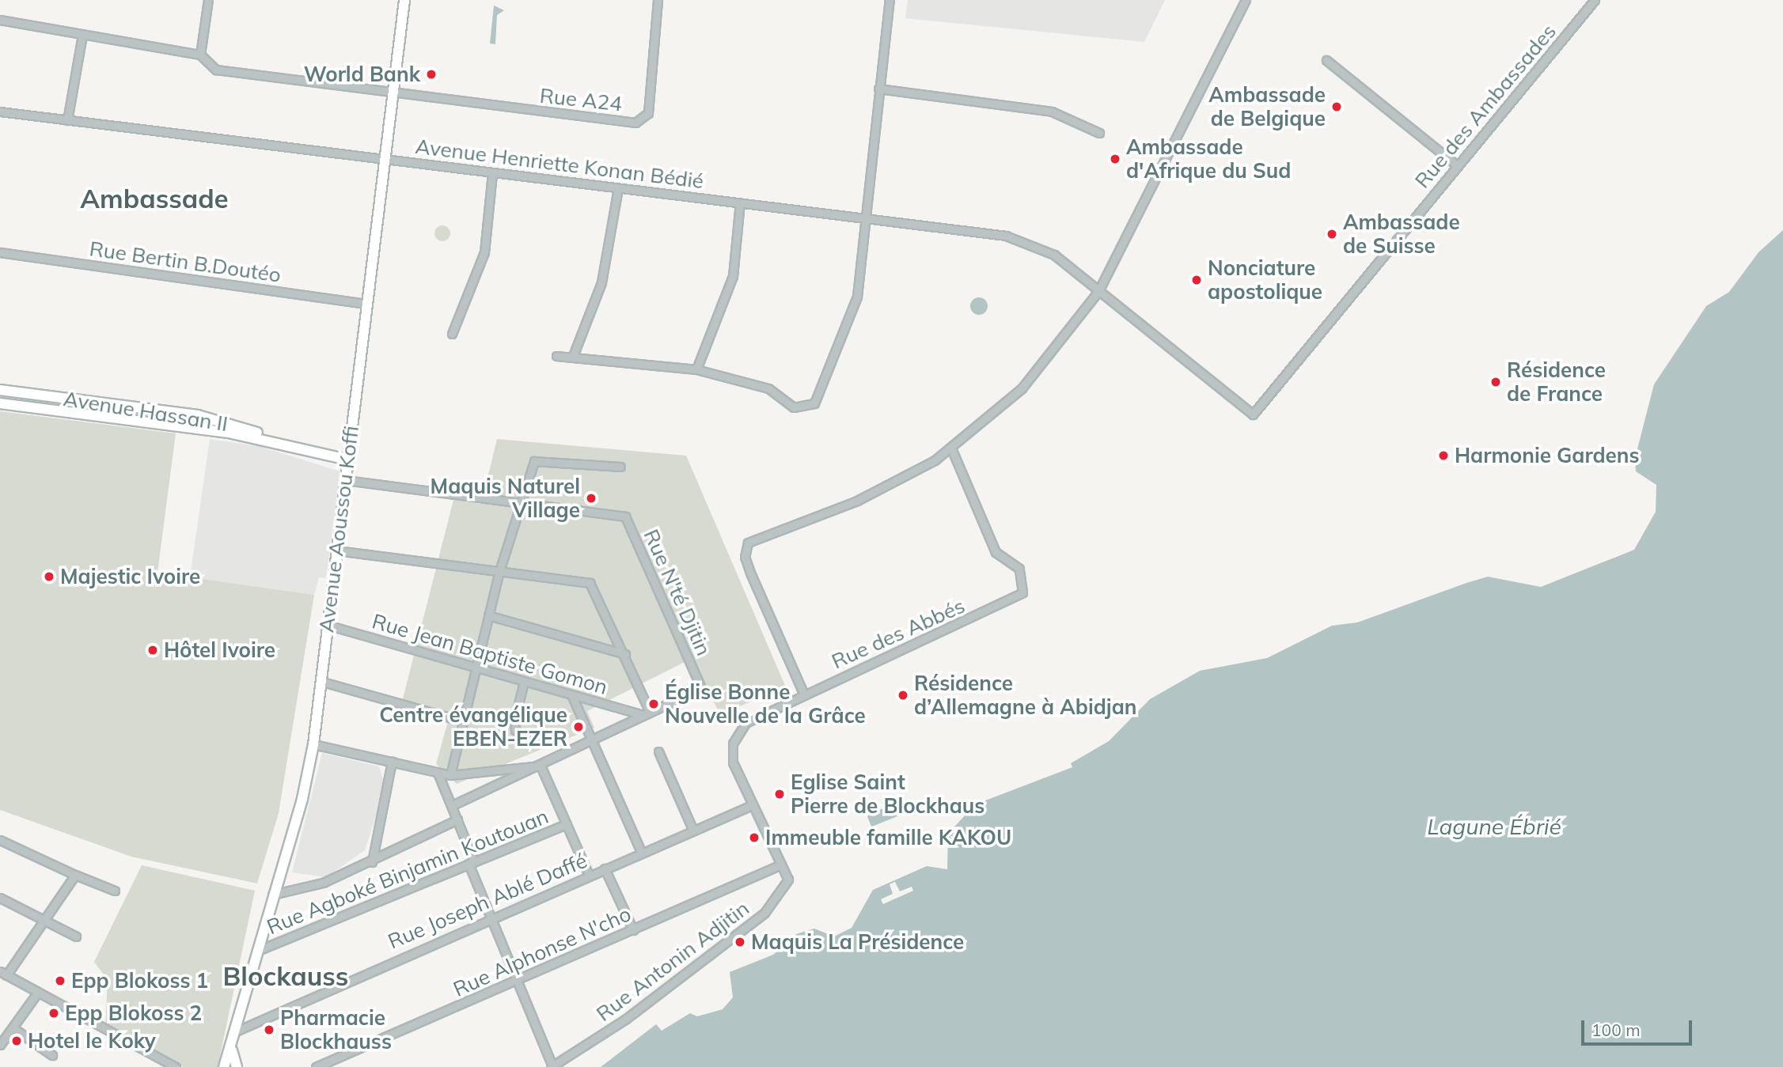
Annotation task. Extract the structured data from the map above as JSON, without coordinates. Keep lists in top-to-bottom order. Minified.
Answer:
{"streets":{"street":["Rue A24","Rue des Ambassades","Avenue Henriette Konan Bédié","Rue Bertin B.Doutéo","Avenue Hassan II","Avenue Aoussou Koffi","Rue N'té Djitin","Rue des Abbés","Rue Jean Baptiste Gomon","Rue Agboké Binjamin Koutouan","Rue Joseph Ablé Daffé","Rue Alphonse N'cho","Rue Antonin Adjitin"]},"crossings":[["Rue A24","Avenue Aoussou Koffi"],["Rue des Ambassades","Avenue Henriette Konan Bédié"],["Avenue Henriette Konan Bédié","Avenue Aoussou Koffi"],["Rue Bertin B.Doutéo","Avenue Aoussou Koffi"],["Avenue Hassan II","Avenue Aoussou Koffi"],["Avenue Aoussou Koffi","Rue N'té Djitin"],["Avenue Aoussou Koffi","Rue Jean Baptiste Gomon"],["Avenue Aoussou Koffi","Rue Agboké Binjamin Koutouan"],["Avenue Aoussou Koffi","Rue Joseph Ablé Daffé"],["Rue N'té Djitin","Rue Jean Baptiste Gomon"],["Rue des Abbés","Rue Joseph Ablé Daffé"],["Rue des Abbés","Rue Alphonse N'cho"],["Rue des Abbés","Rue Antonin Adjitin"],["Rue Alphonse N'cho","Rue Antonin Adjitin"]],"districts":["Ambassade","Blockauss"],"water":["Lagune Ébrié"],"places":["World Bank","Ambassade de Belgique","Ambassade d'Afrique du Sud","Ambassade de Suisse","Nonciature apostolique","Résidence de France","Harmonie Gardens","Maquis Naturel Village","Majestic Ivoire","Hôtel Ivoire","Résidence d’Allemagne à Abidjan","Église Bonne Nouvelle de la Grâce","Centre évangélique EBEN-EZER","Eglise Saint Pierre de Blockhaus","Immeuble famille KAKOU","Maquis La Présidence","Epp Blokoss 1","Epp Blokoss 2","Pharmacie Blockhauss","Hotel le Koky"],"scale_bar":"100 m"}
